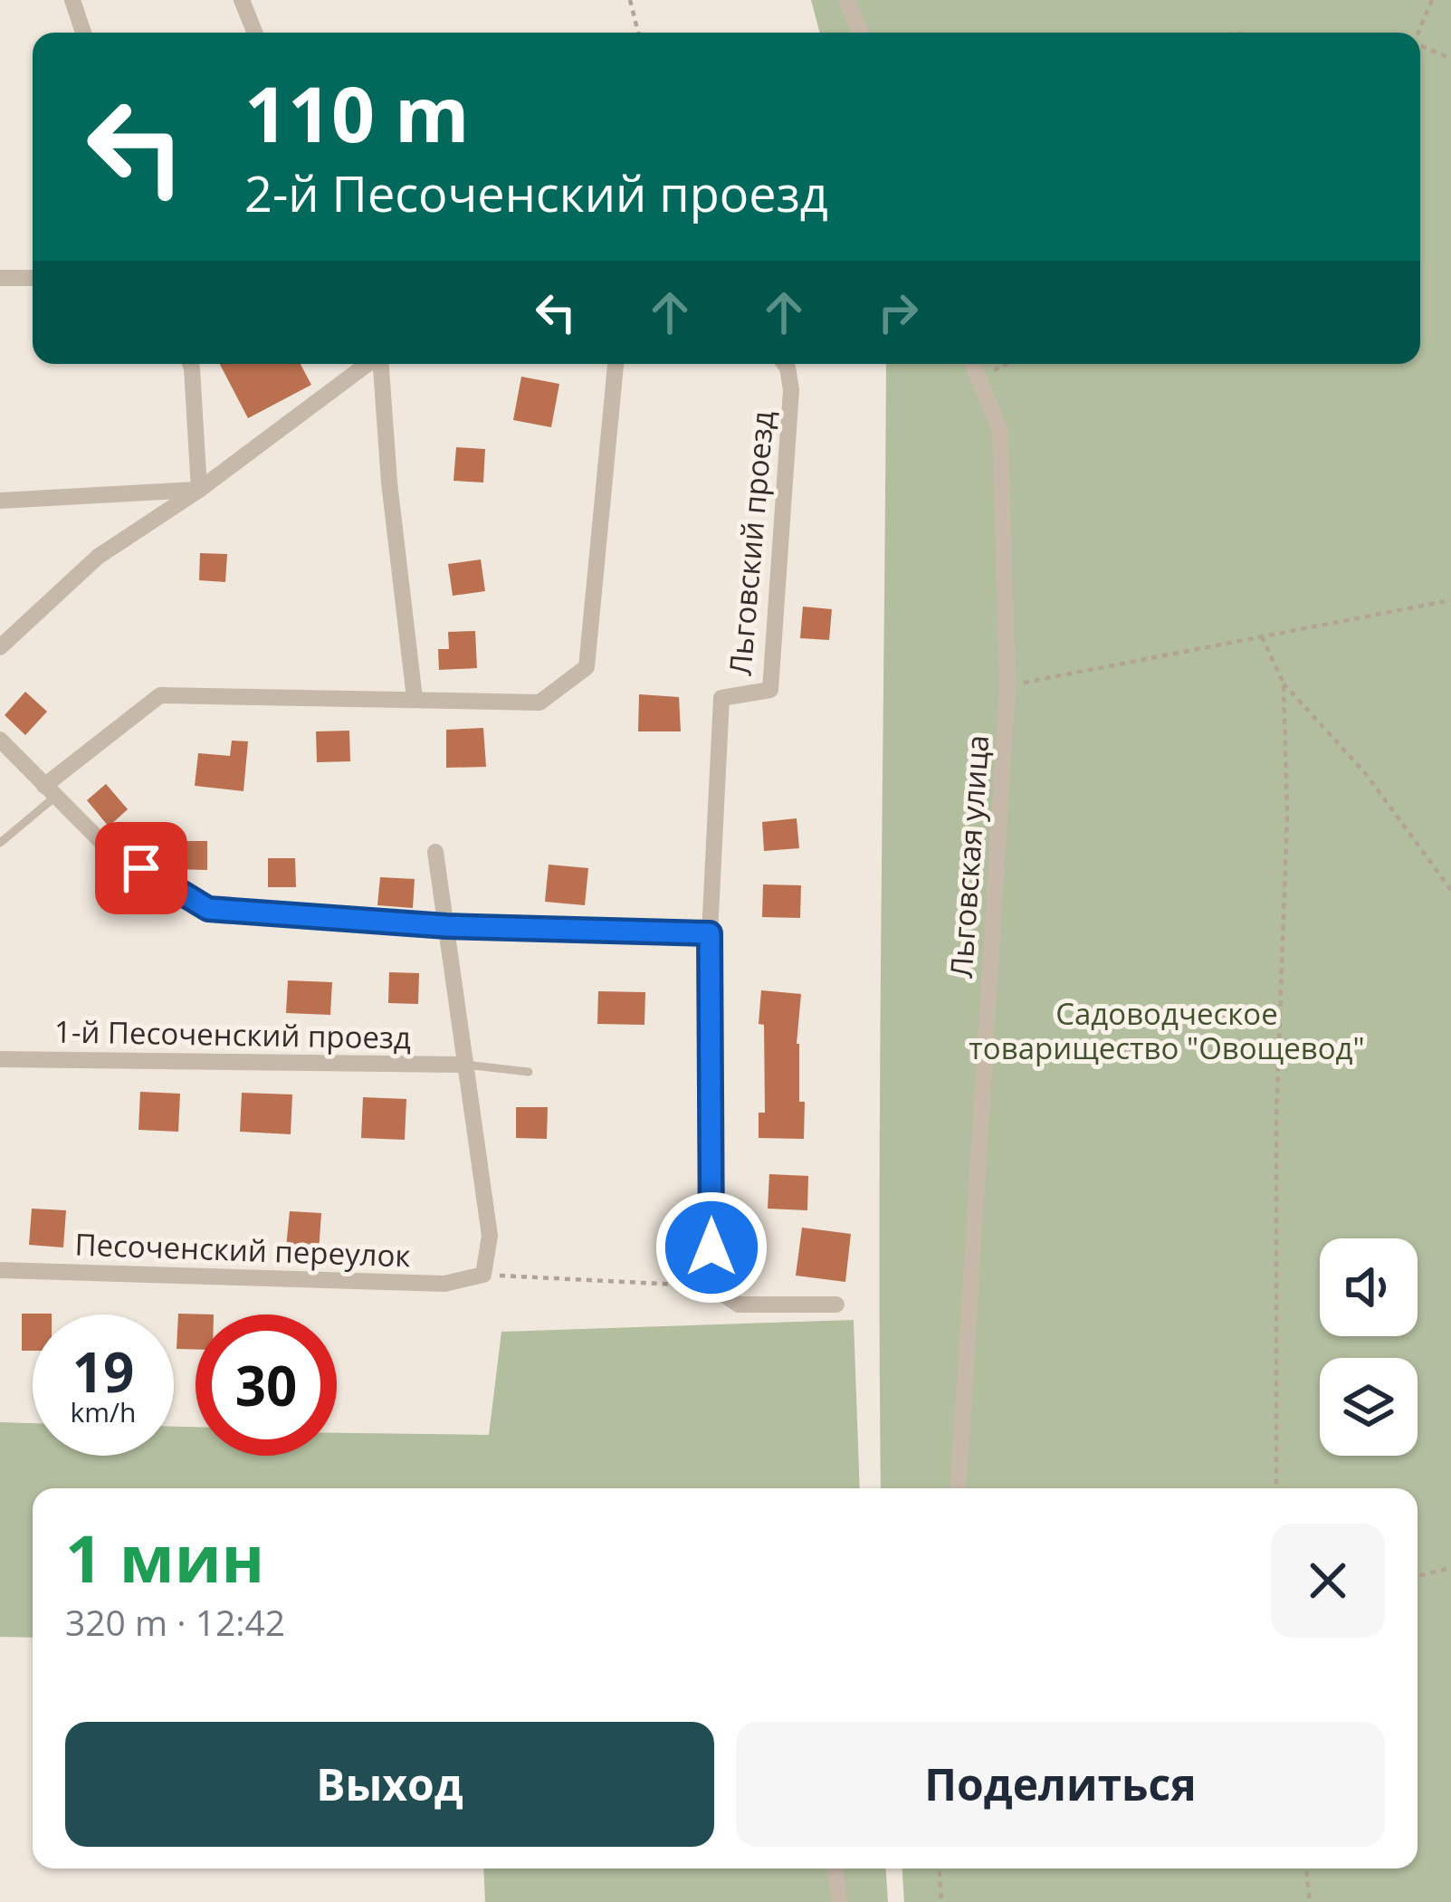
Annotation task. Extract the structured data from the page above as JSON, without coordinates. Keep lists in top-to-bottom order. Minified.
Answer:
{"streets":{"street":["Льговский проезд","Льговская улица","1-й Песоченский проезд","Песоченский переулок"]},"parks":["Садоводческое товарищество \"Овощевод\""],"page":{"turn":["110 m","2-й Песоченский проезд"],"speed":"19 km/h","limit":"30","heading":["1 мин","320 m · 12:42"],"buttons":["Выход","Поделиться"]}}
